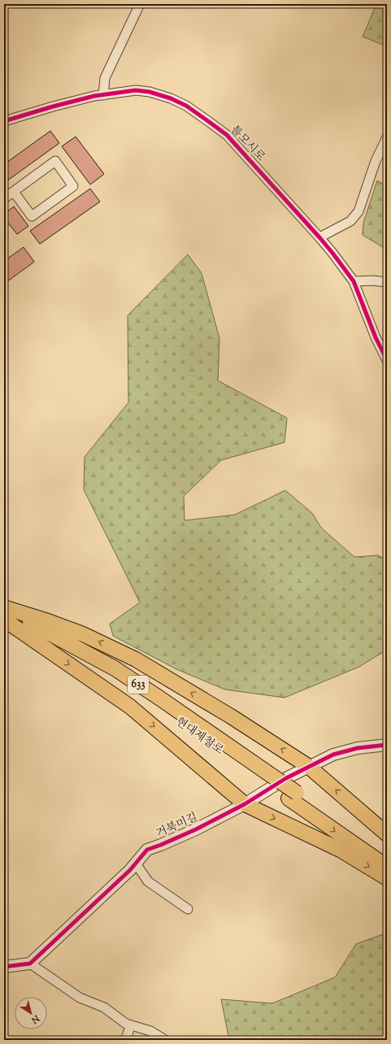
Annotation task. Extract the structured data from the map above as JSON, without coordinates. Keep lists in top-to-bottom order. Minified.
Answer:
{"streets":{"highway":["633","현대제철로"],"street":["틀모시로","거북미길"]},"north":"bottom right"}
